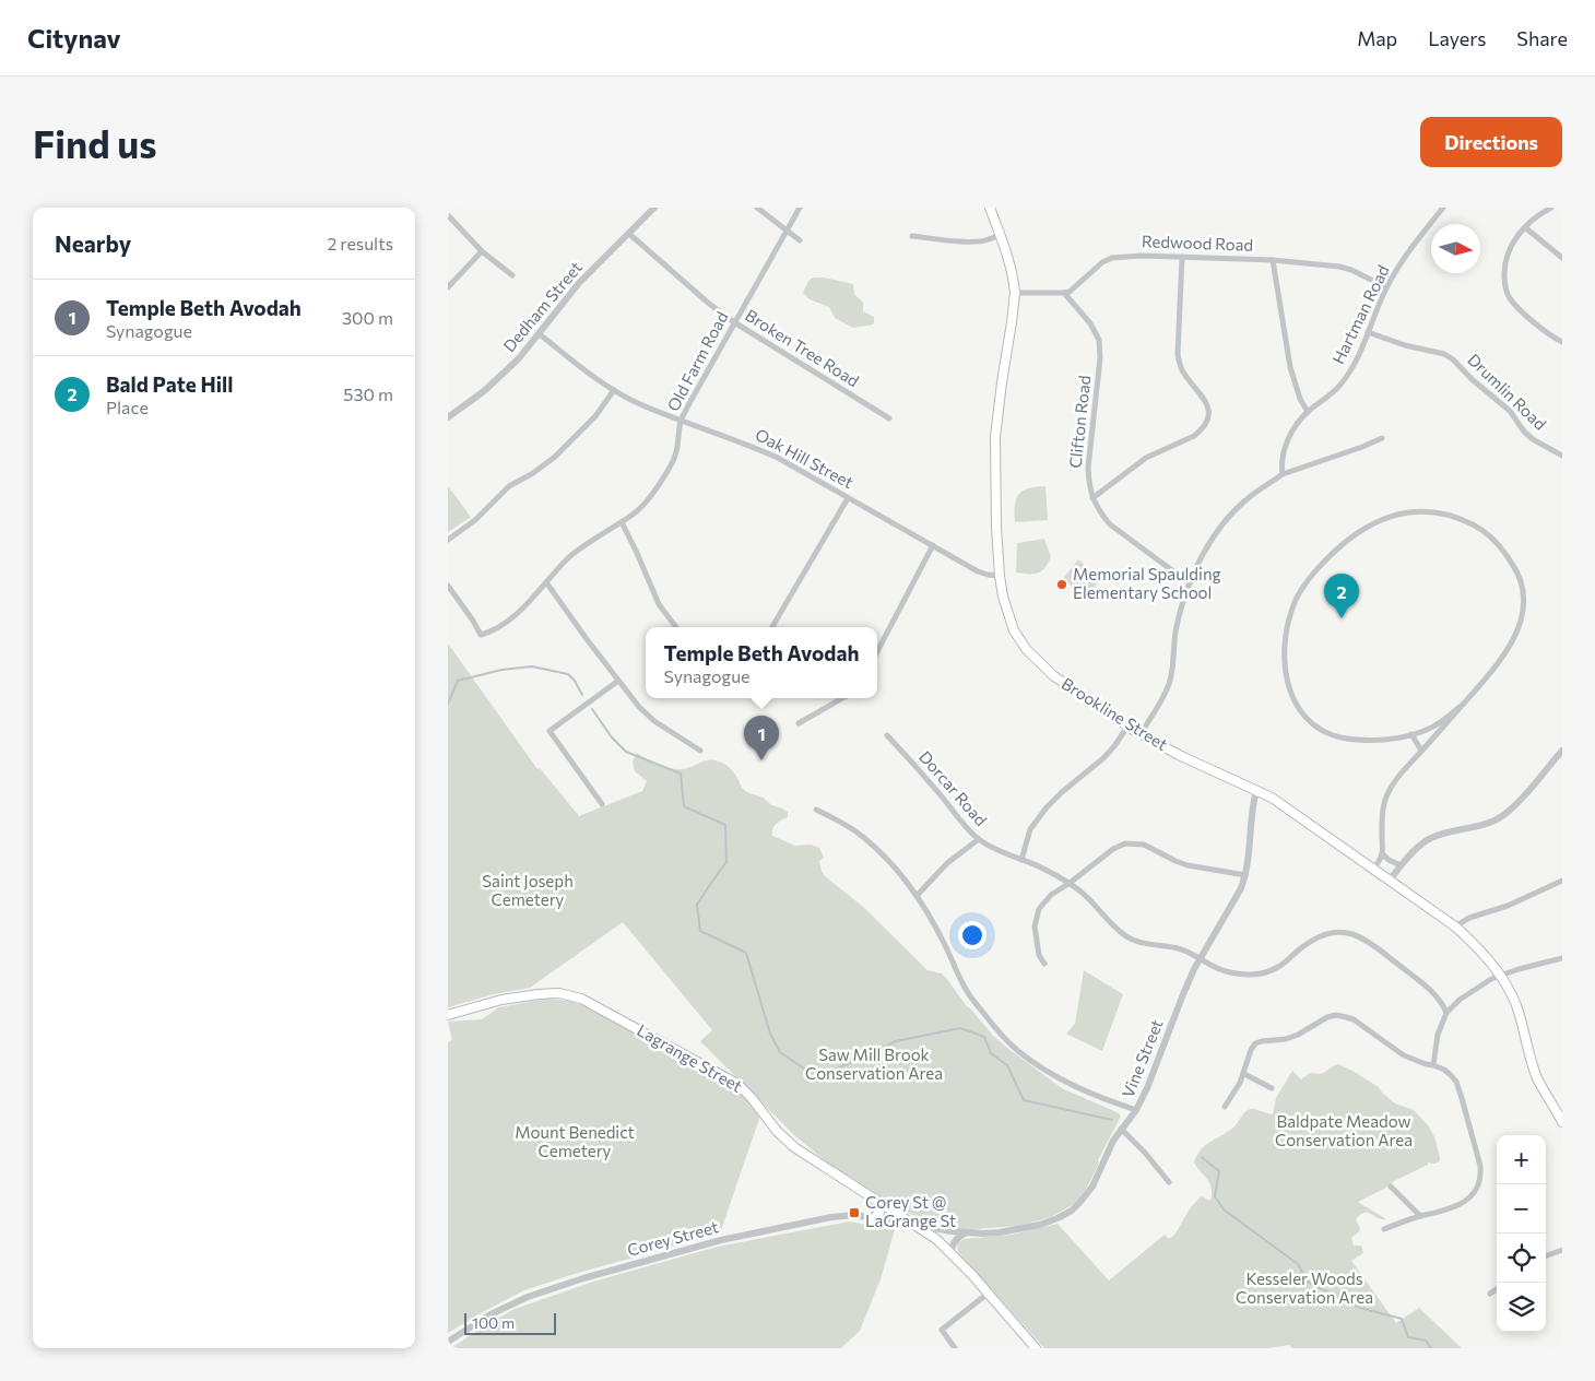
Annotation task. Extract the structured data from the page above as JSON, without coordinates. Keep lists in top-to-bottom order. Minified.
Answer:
{"streets":{"main road":["Brookline Street","Lagrange Street"],"street":["Redwood Road","Dedham Street","Hartman Road","Broken Tree Road","Old Farm Road","Drumlin Road","Clifton Road","Oak Hill Street","Dorcar Road","Vine Street","Corey Street"]},"crossings":[["Redwood Road","Hartman Road"],["Redwood Road","Clifton Road"],["Dedham Street","Broken Tree Road"],["Dedham Street","Oak Hill Street"],["Hartman Road","Drumlin Road"],["Broken Tree Road","Old Farm Road"],["Old Farm Road","Oak Hill Street"],["Oak Hill Street","Brookline Street"],["Brookline Street","Vine Street"],["Dorcar Road","Vine Street"],["Lagrange Street","Vine Street"],["Lagrange Street","Corey Street"],["Vine Street","Corey Street"]],"parks":["Saint Joseph Cemetery","Saw Mill Brook Conservation Area","Baldpate Meadow Conservation Area","Mount Benedict Cemetery","Kesseler Woods Conservation Area"],"places":{"other":["Memorial Spaulding Elementary School"],"transit":["Corey St @ LaGrange St"]},"scale_bar":"100 m","north":"right","page":{"header":"Citynav","nav":["Map","Layers","Share"],"buttons":"Directions","title":"Find us","heading":["Nearby","2 results"],"list":[{"mark":"1","name":"Temple Beth Avodah","note":"Synagogue","value":"300 m"},{"mark":"2","name":"Bald Pate Hill","note":"Place","value":"530 m"}],"pins":["2","1"],"popup":["Temple Beth Avodah","Synagogue"],"map_buttons":["+","−"],"scale":"100 m"}}
